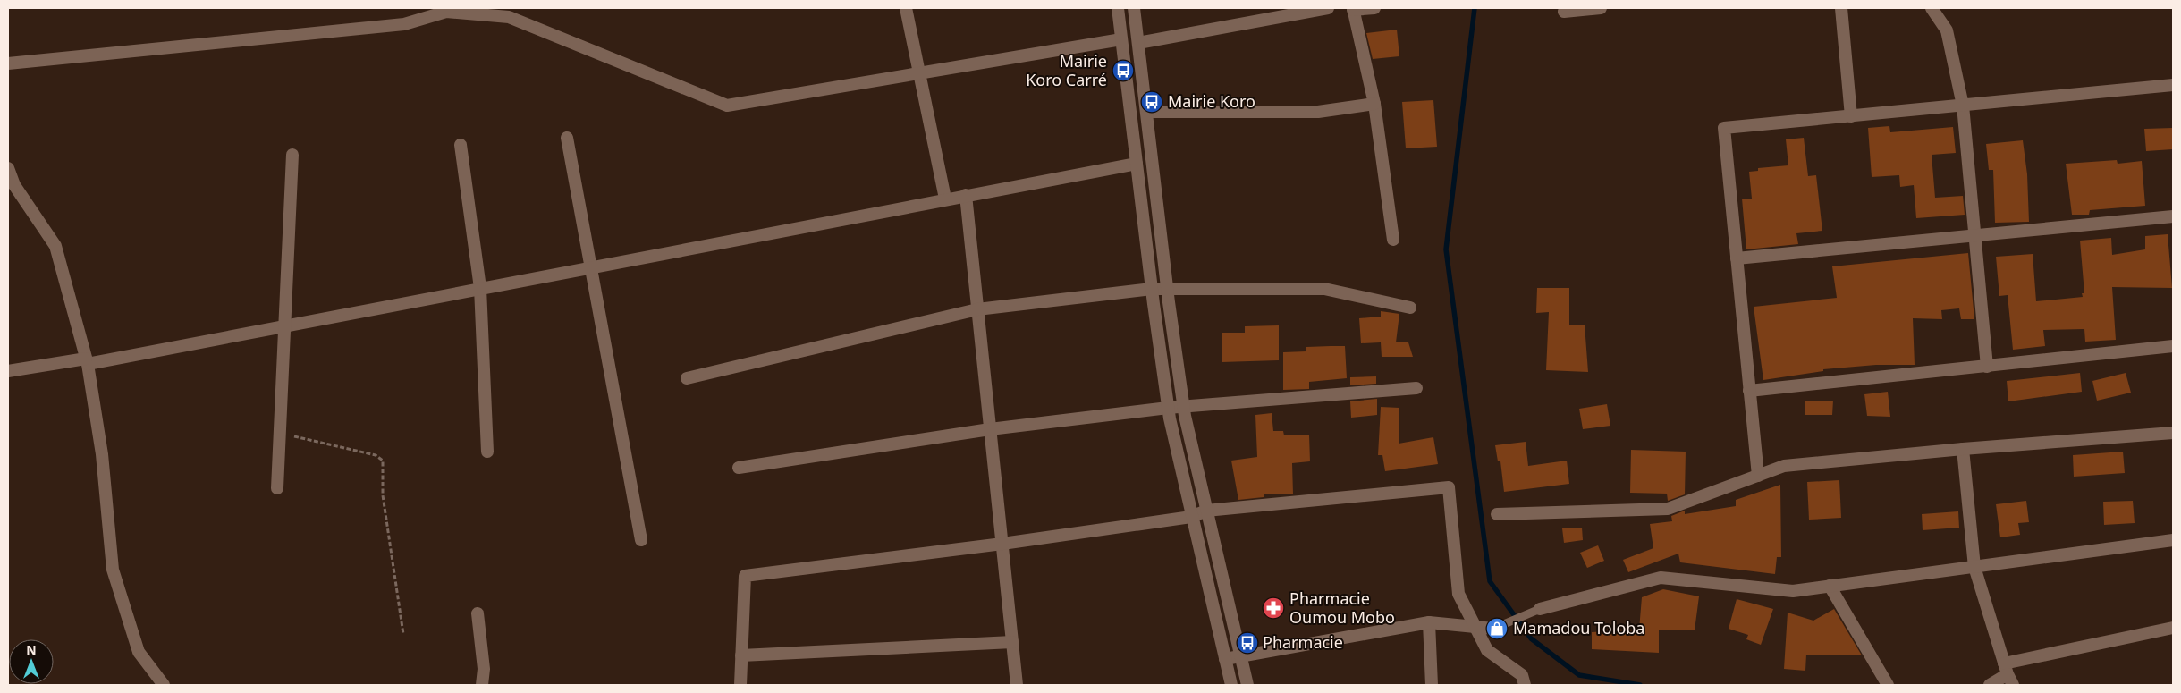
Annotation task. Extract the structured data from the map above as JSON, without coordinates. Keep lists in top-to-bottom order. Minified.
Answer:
{"places":{"bus stop":["Mairie Koro Carré","Mairie Koro","Pharmacie"],"pharmacy":["Pharmacie Oumou Mobo"],"shop":["Mamadou Toloba"]},"north":"top"}
